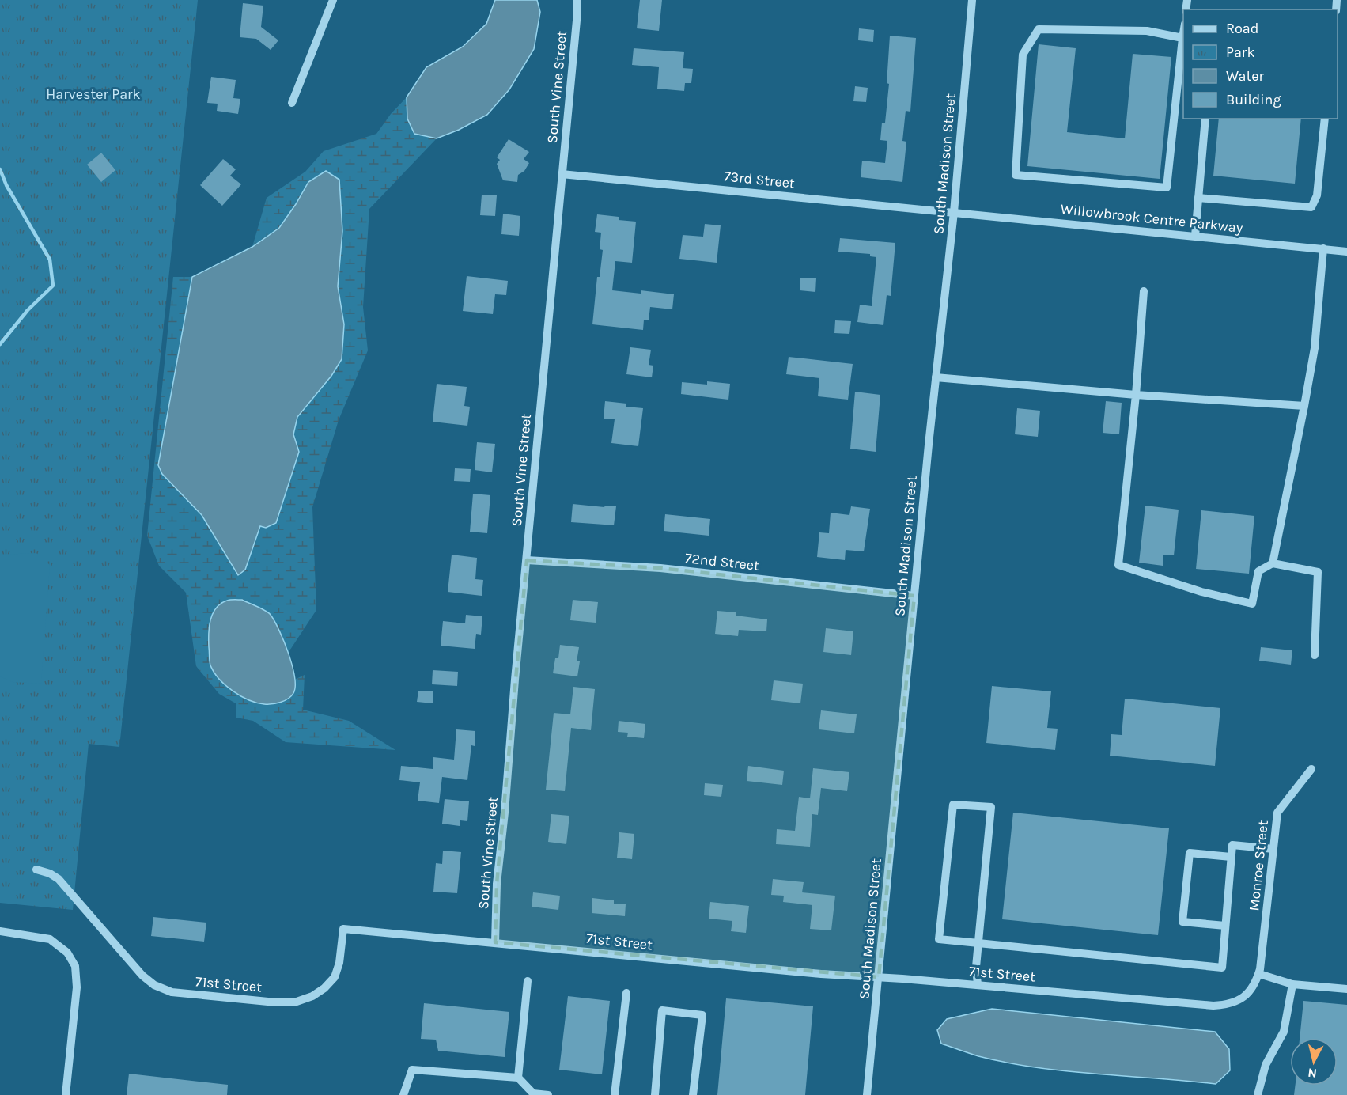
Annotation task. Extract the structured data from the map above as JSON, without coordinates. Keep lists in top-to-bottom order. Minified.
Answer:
{"streets":{"street":["South Vine Street","South Madison Street","73rd Street","Willowbrook Centre Parkway","72nd Street","Monroe Street","71st Street"]},"crossings":[["South Vine Street","73rd Street"],["South Vine Street","72nd Street"],["South Vine Street","71st Street"],["South Madison Street","73rd Street"],["South Madison Street","Willowbrook Centre Parkway"],["South Madison Street","72nd Street"],["South Madison Street","71st Street"],["73rd Street","Willowbrook Centre Parkway"],["Monroe Street","71st Street"]],"parks":["Harvester Park"],"legend":["Road","Park","Water","Building"],"north":"bottom"}
